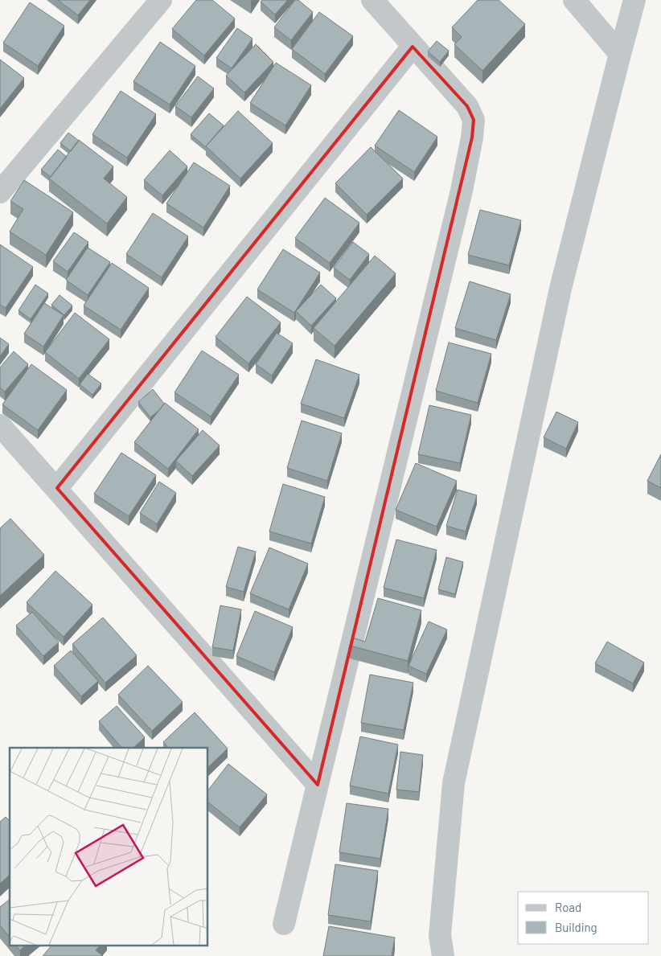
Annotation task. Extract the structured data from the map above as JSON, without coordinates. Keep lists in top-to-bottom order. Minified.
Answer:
{"legend":["Road","Building"]}
